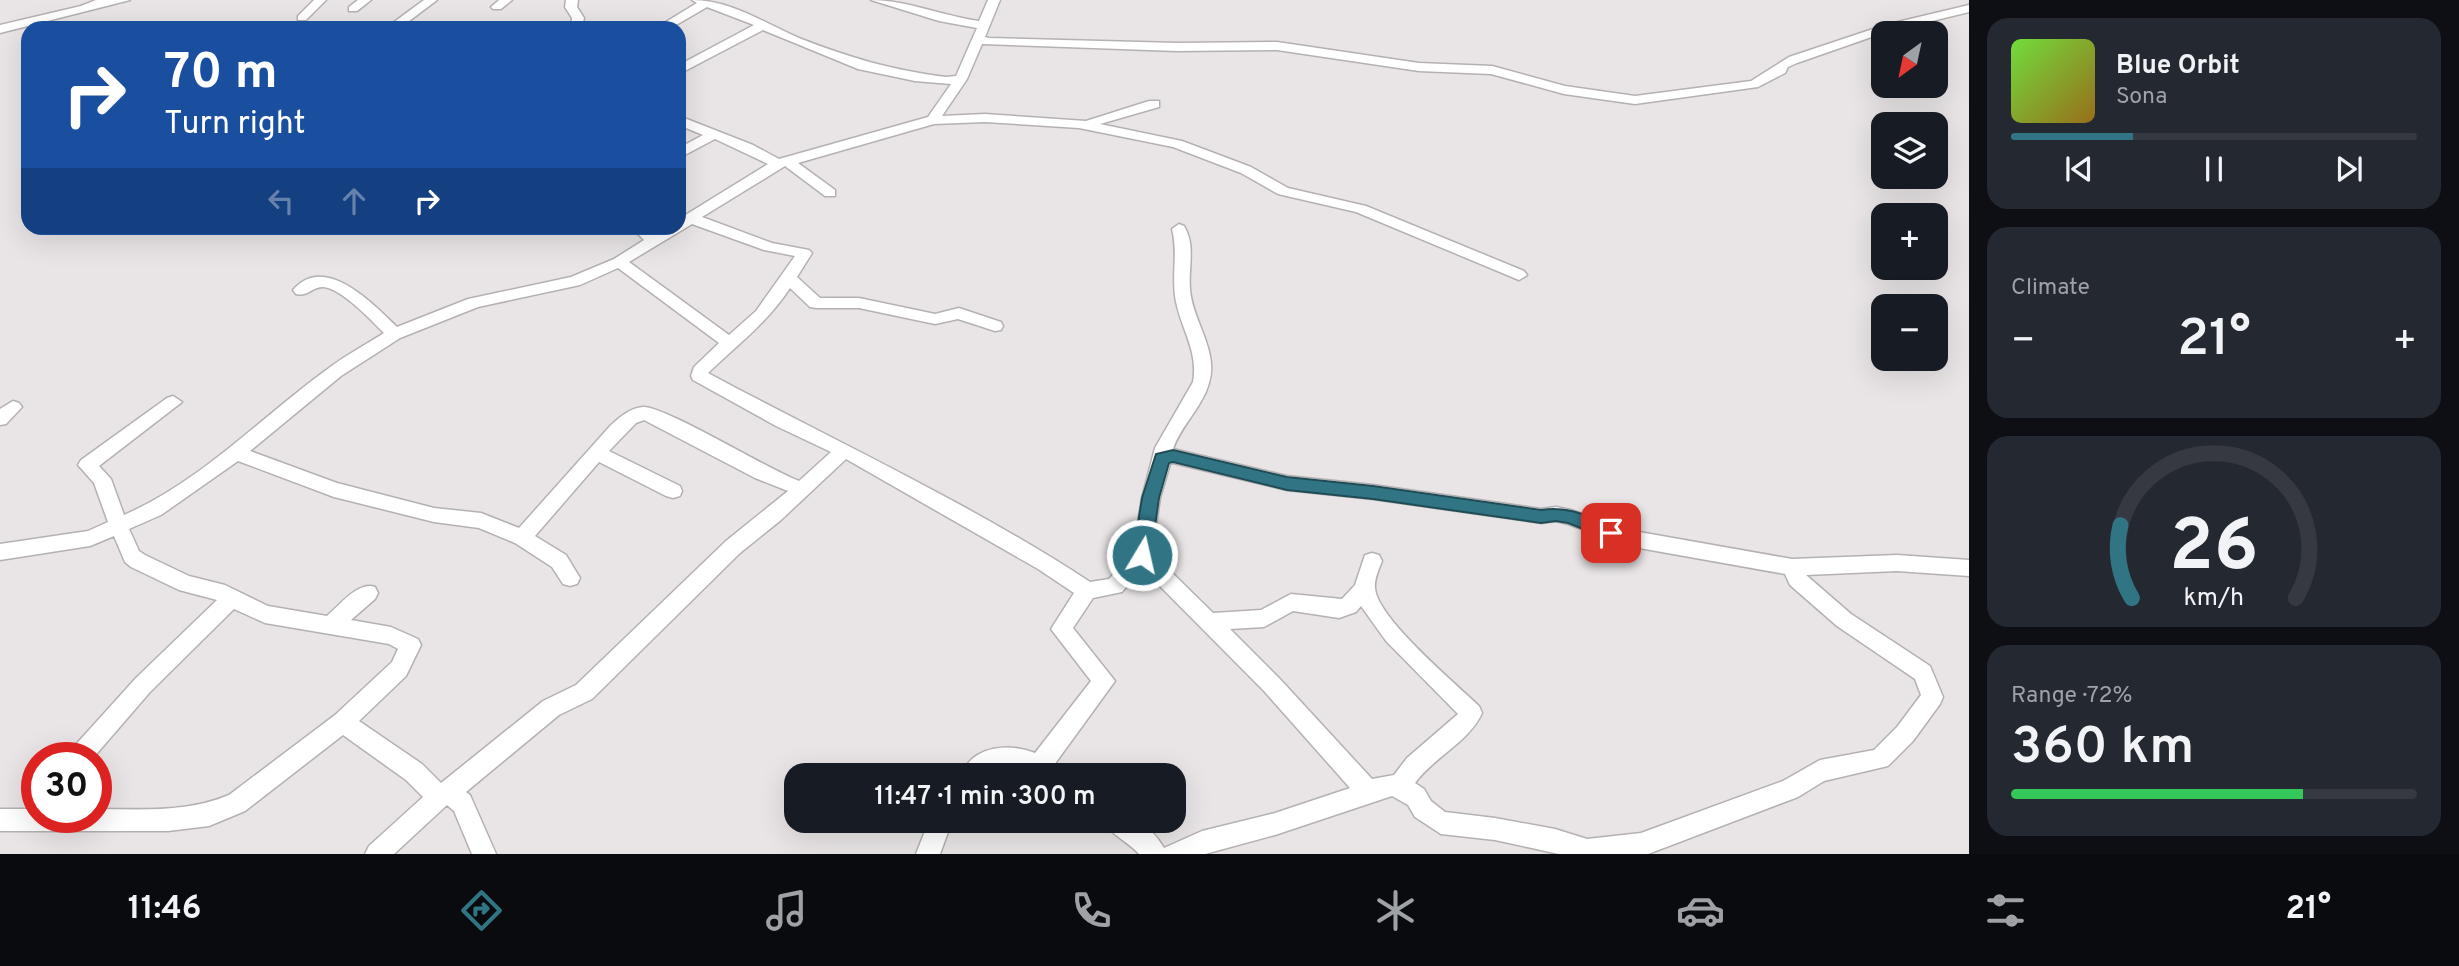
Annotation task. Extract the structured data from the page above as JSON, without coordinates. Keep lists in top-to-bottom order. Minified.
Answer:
{"north":"bottom left","page":{"map_buttons":["+","−"],"turn":["70 m","Turn right"],"song":["Blue Orbit","Sona"],"tile":["Climate",["Range · 72%","360 km"]],"heat":["−","21°","+"],"limit":"30","trip":"11:47 · 1 min · 300 m","tabs":["11:46","21°"],"gauge":["26","km/h"]}}
